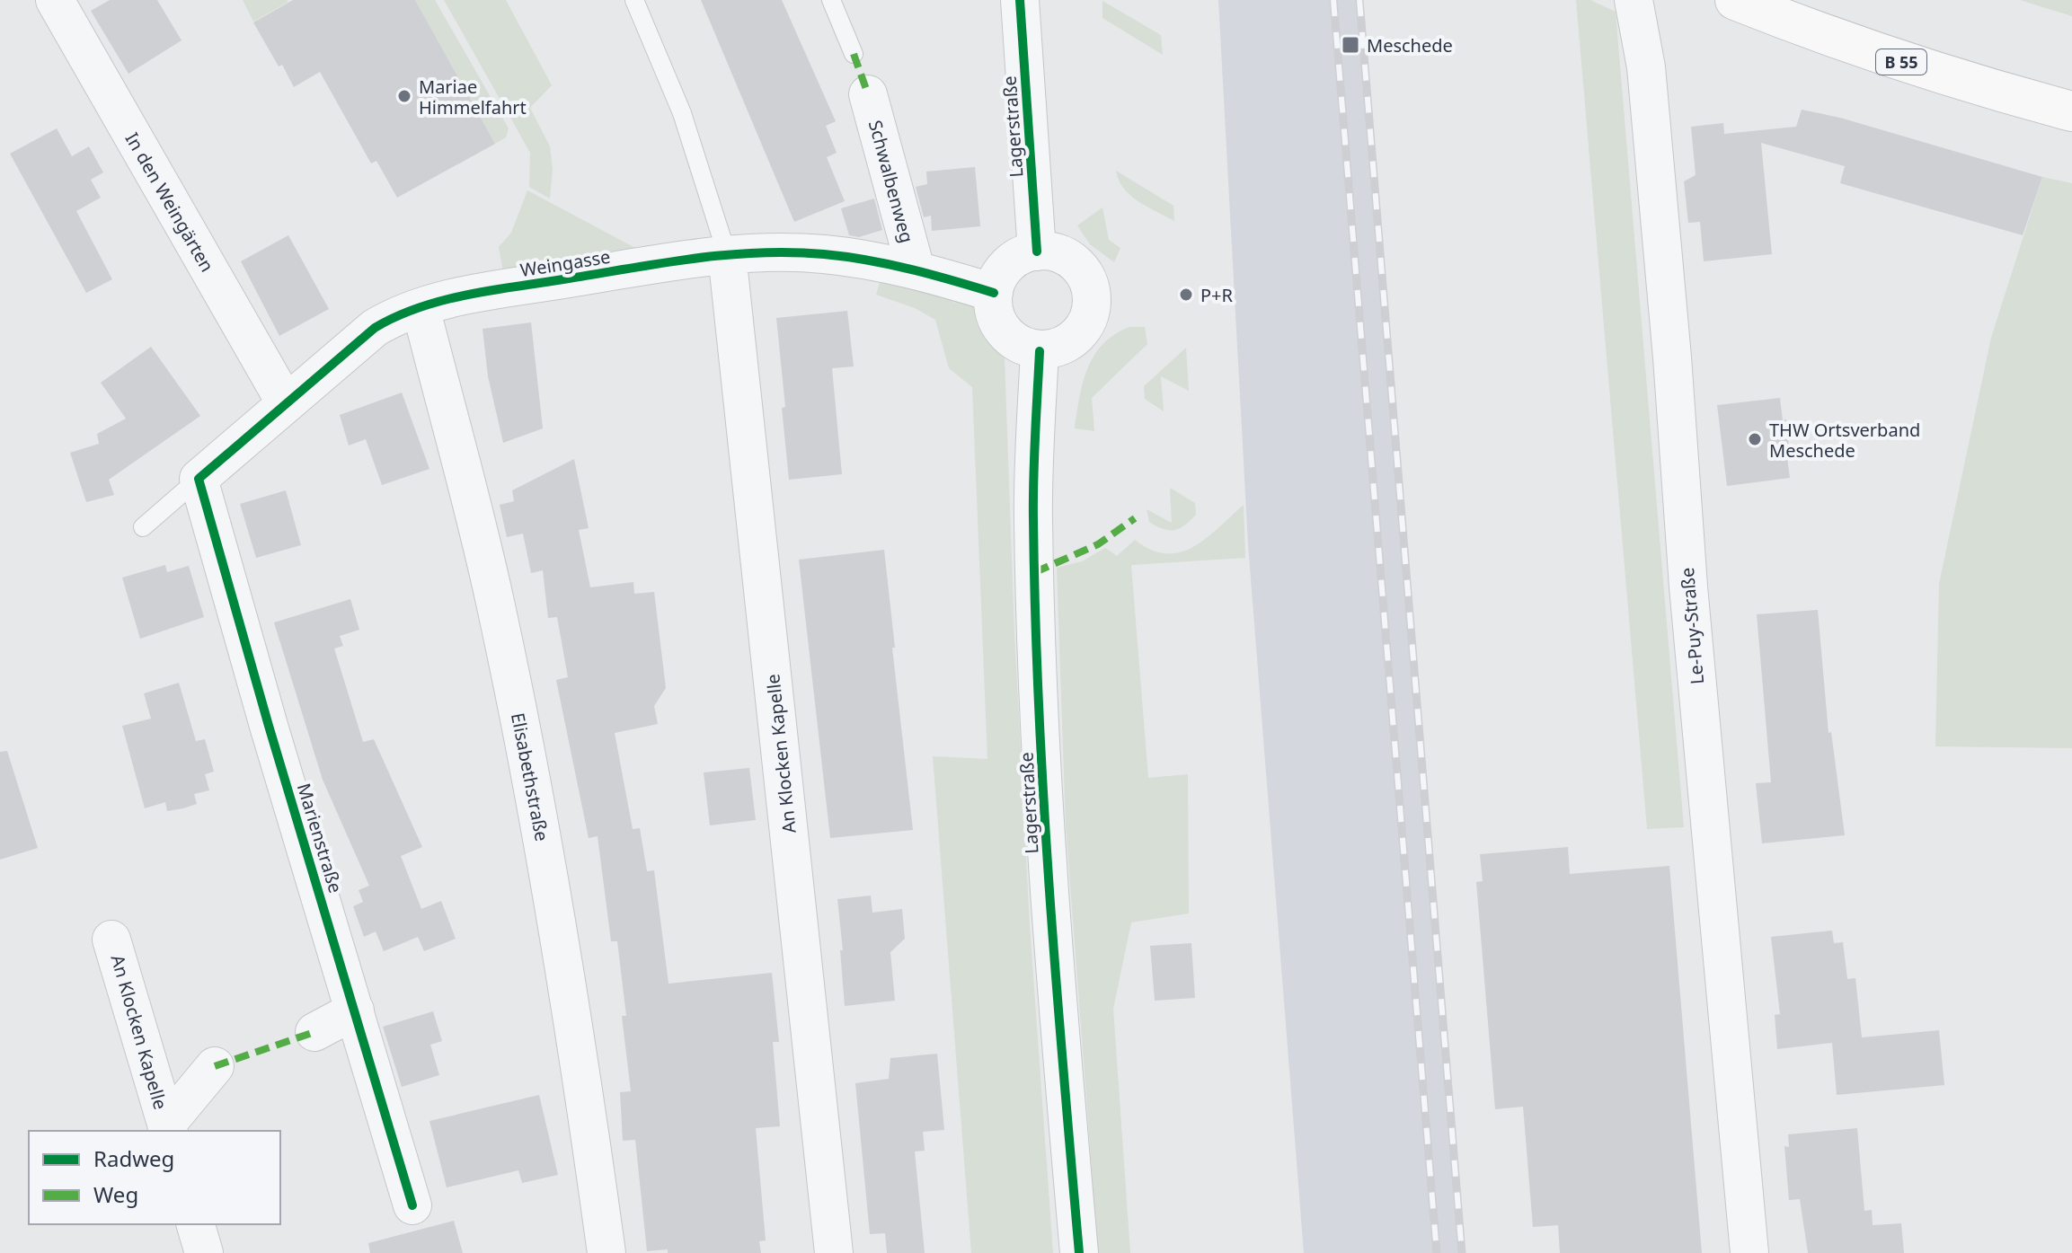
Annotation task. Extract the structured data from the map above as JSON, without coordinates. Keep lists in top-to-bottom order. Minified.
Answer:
{"streets":{"main road":["B 55"],"street":["Lagerstraße","Schwalbenweg","In den Weingärten","Weingasse","Le-Puy-Straße","An Klocken Kapelle","Elisabethstraße","Marienstraße"]},"crossings":[["Lagerstraße","Weingasse"],["Schwalbenweg","Weingasse"],["In den Weingärten","Weingasse"],["Weingasse","An Klocken Kapelle"],["Weingasse","Elisabethstraße"],["Weingasse","Marienstraße"]],"places":{"transit":["Meschede"],"other":["Mariae Himmelfahrt","P+R","THW Ortsverband Meschede"]},"legend":["Radweg","Weg"]}
